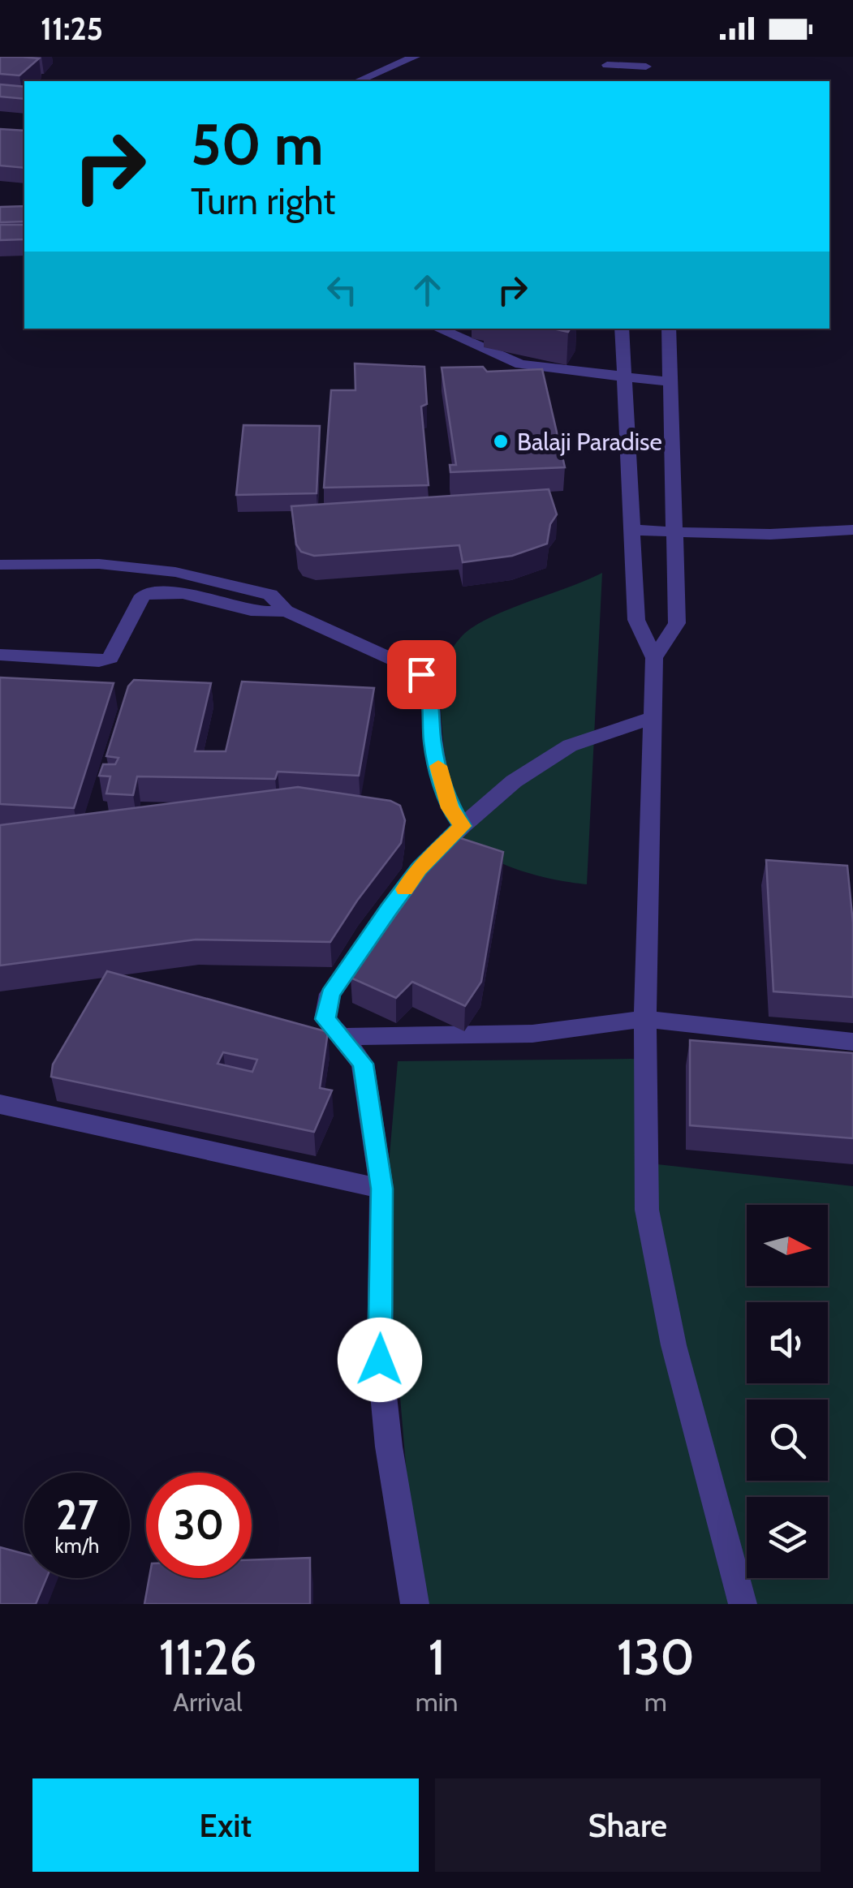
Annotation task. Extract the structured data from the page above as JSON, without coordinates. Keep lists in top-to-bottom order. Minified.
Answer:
{"places":["Balaji Paradise"],"north":"right","page":{"status":"11:25","turn":["50 m","Turn right"],"speed":"27 km/h","limit":"30","eta":["11:26","Arrival","1","min","130","m"],"buttons":["Exit","Share"]}}
